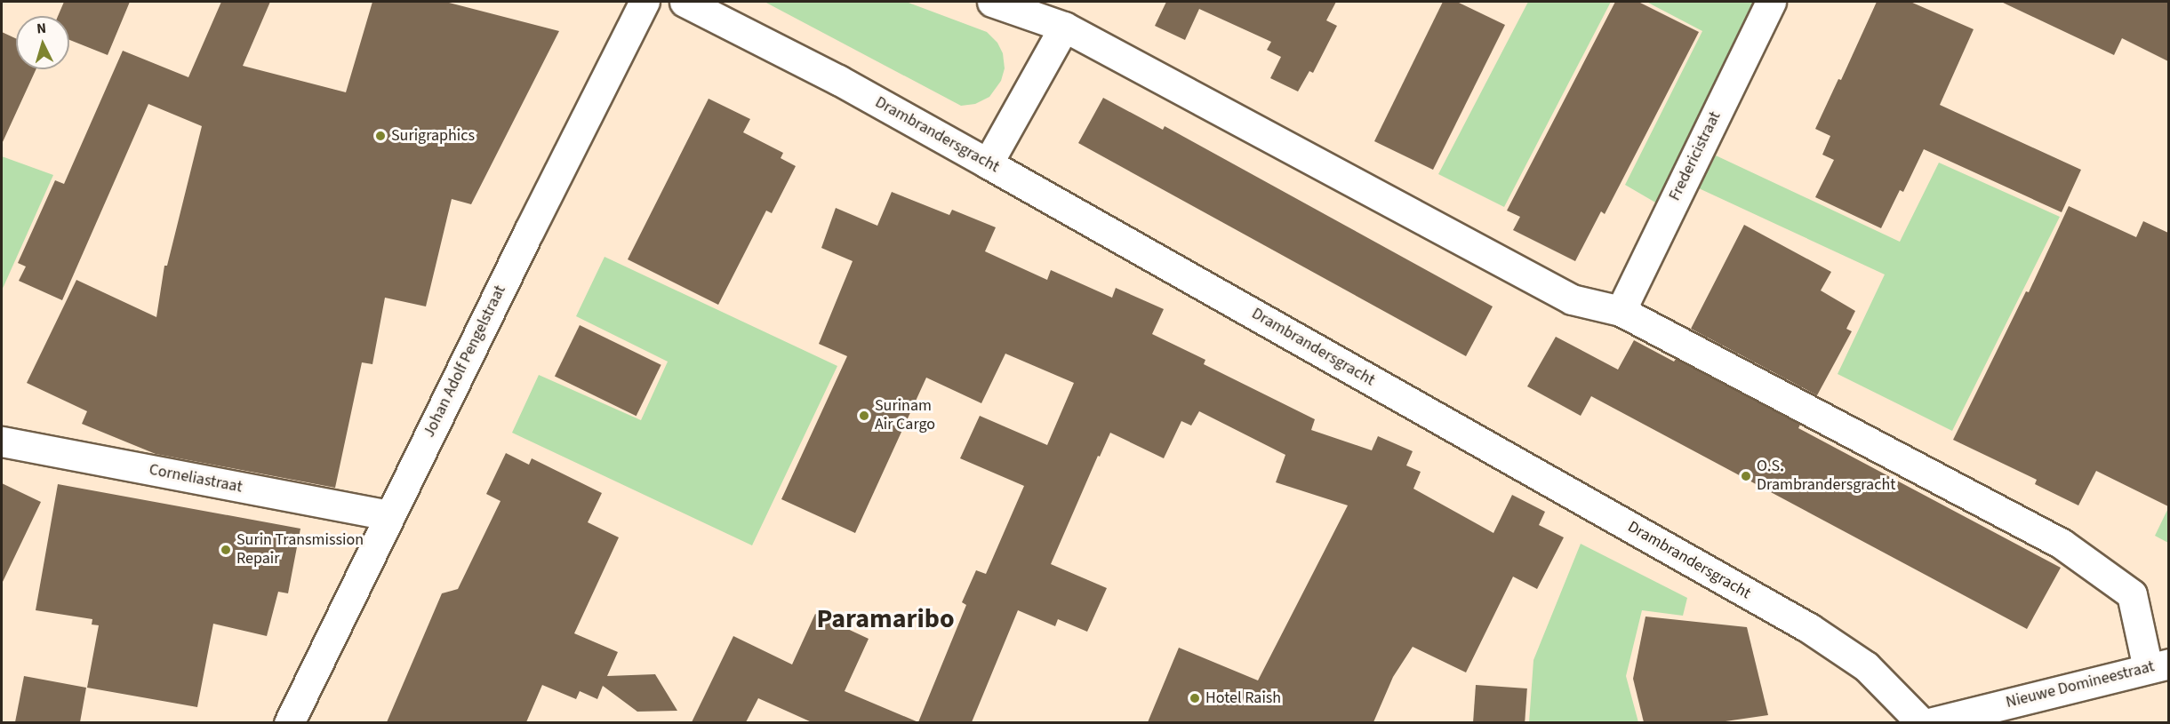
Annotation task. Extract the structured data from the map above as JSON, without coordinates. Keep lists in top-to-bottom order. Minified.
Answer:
{"streets":{"street":["Drambrandersgracht","Fredericistraat","Johan Adolf Pengelstraat","Corneliastraat","Nieuwe Domineestraat"]},"crossings":[["Johan Adolf Pengelstraat","Corneliastraat"]],"districts":["Paramaribo"],"places":["Surigraphics","Surinam Air Cargo","O.S. Drambrandersgracht","Surin Transmission Repair","Hotel Raish"],"north":"top"}
